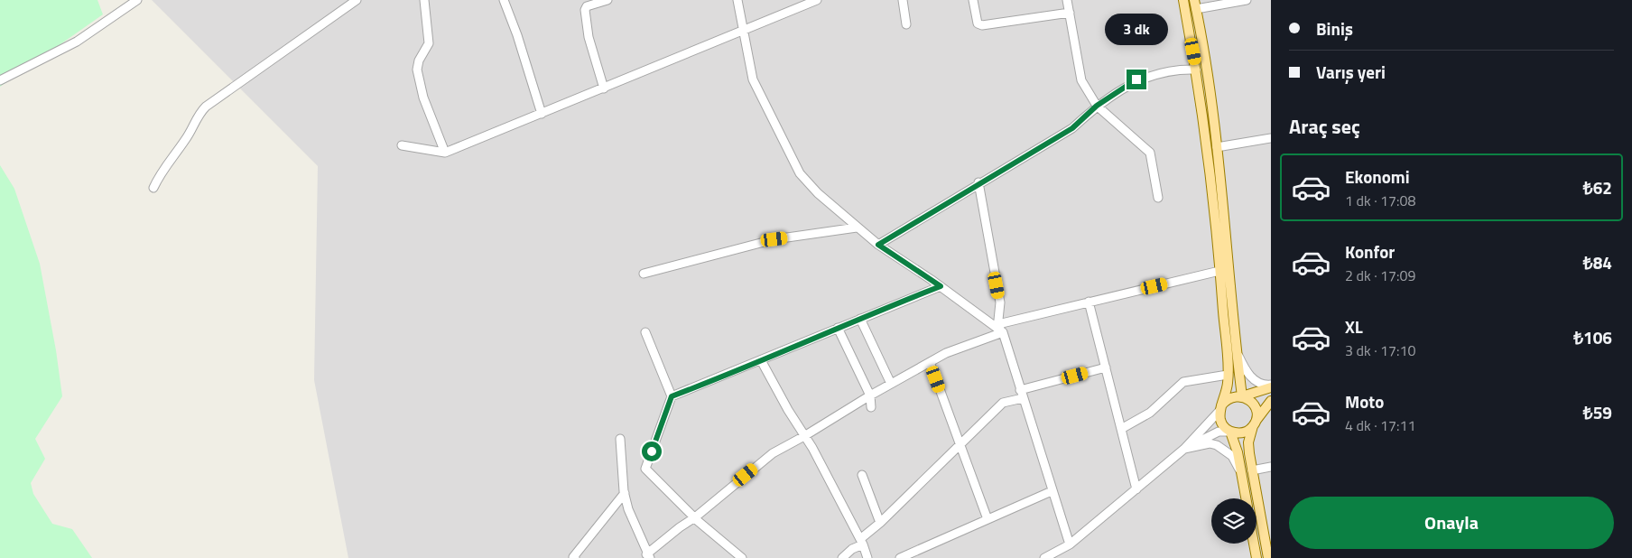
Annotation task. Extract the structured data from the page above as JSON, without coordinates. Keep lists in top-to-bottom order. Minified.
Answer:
{"page":{"banner":["Biniş","Varış yeri"],"bubble":"3 dk","heading":"Araç seç","list":[{"name":"Ekonomi","note":"1 dk · 17:08","value":"₺62"},{"name":"Konfor","note":"2 dk · 17:09","value":"₺84"},{"name":"XL","note":"3 dk · 17:10","value":"₺106"},{"name":"Moto","note":"4 dk · 17:11","value":"₺59"}],"buttons":"Onayla"}}
